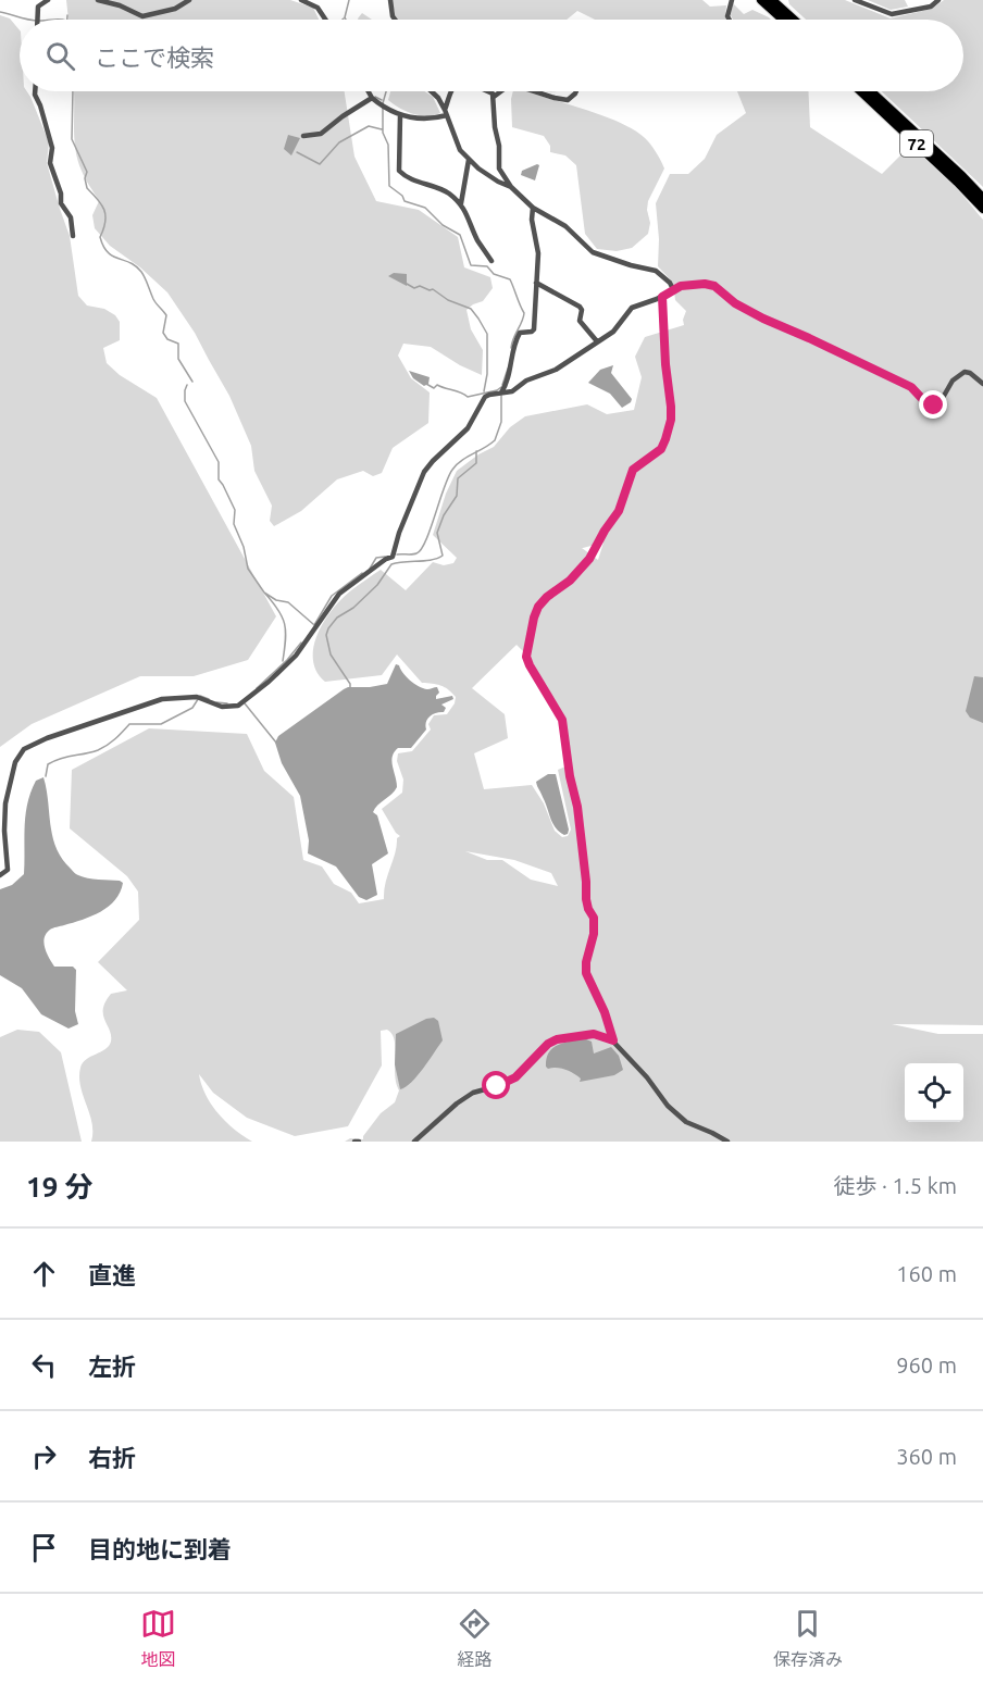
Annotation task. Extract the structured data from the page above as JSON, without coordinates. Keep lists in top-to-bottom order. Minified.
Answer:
{"streets":{"main road":["72"]},"page":{"search":"ここで検索","heading":["19 分","徒歩 · 1.5 km"],"list":[["直進","160 m"],["左折","960 m"],["右折","360 m"],"目的地に到着"],"nav":["地図","経路","保存済み"]}}
